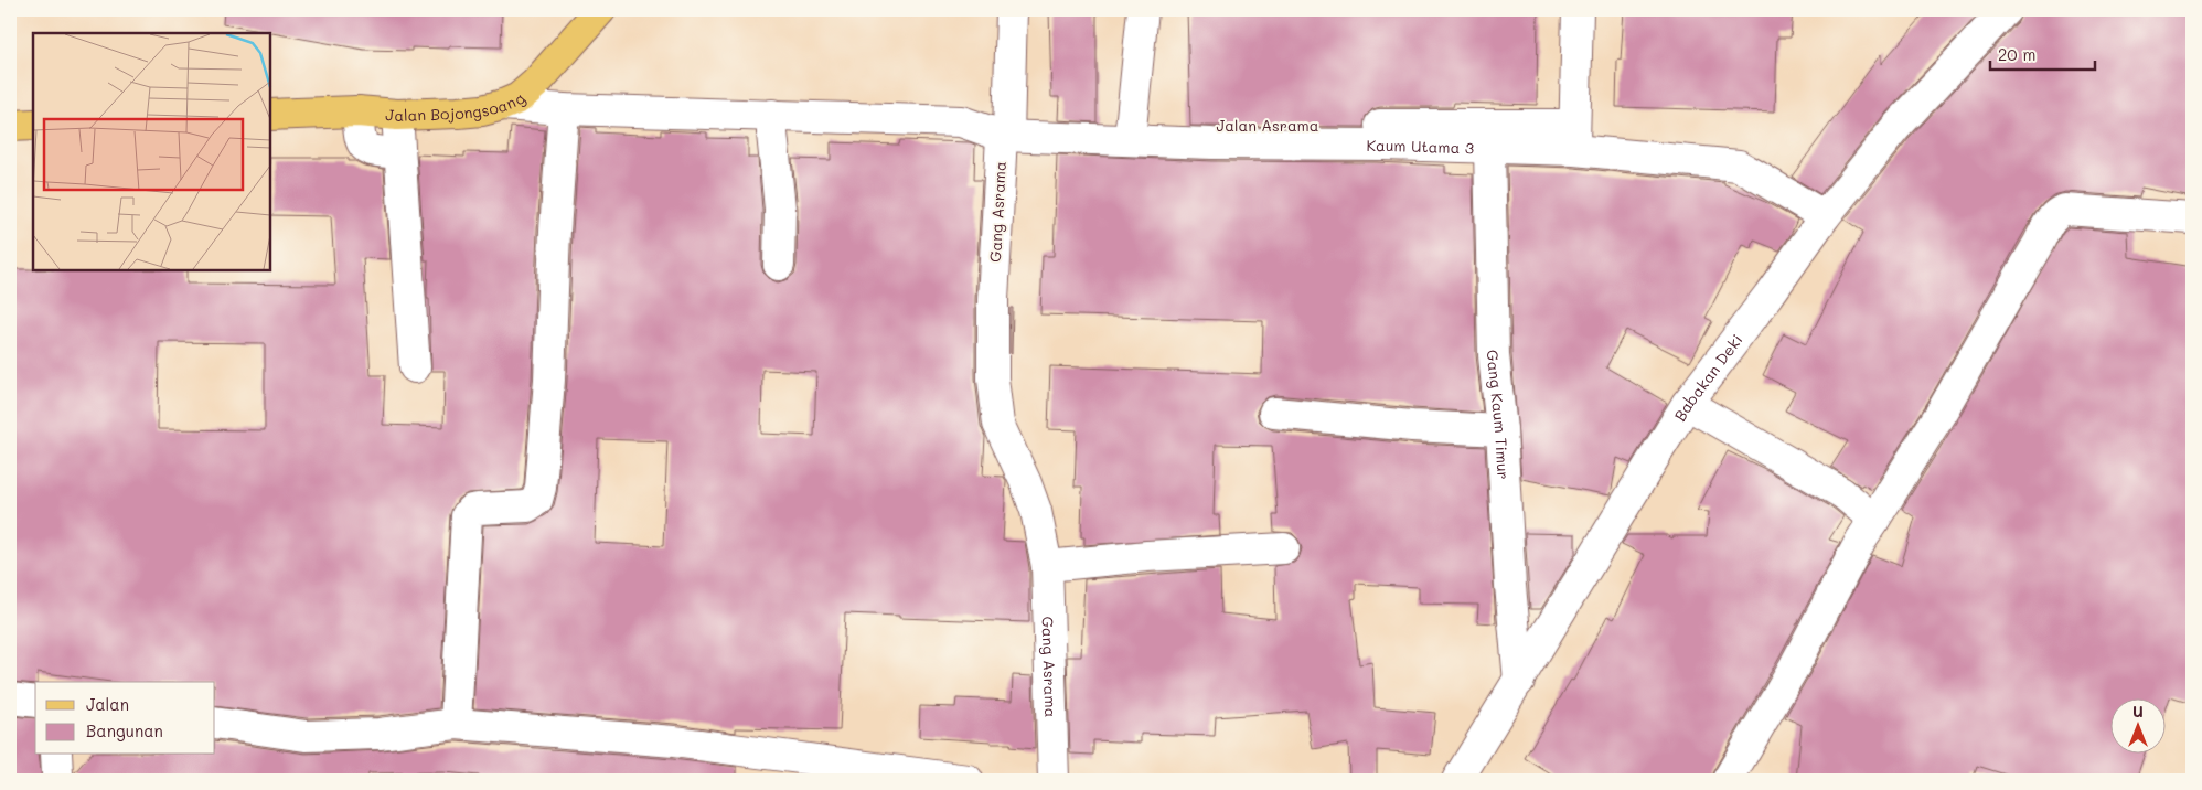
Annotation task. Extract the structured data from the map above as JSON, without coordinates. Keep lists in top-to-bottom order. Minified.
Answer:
{"streets":{"main road":["Jalan Bojongsoang"],"street":["Jalan Asrama","Kaum Utama 3","Gang Asrama","Babakan Deki","Gang Kaum Timur"]},"crossings":[["Jalan Asrama","Kaum Utama 3"],["Kaum Utama 3","Gang Asrama"],["Kaum Utama 3","Babakan Deki"],["Kaum Utama 3","Gang Kaum Timur"],["Babakan Deki","Gang Kaum Timur"]],"legend":["Jalan","Bangunan"],"scale_bar":"20 m","north":"top"}
